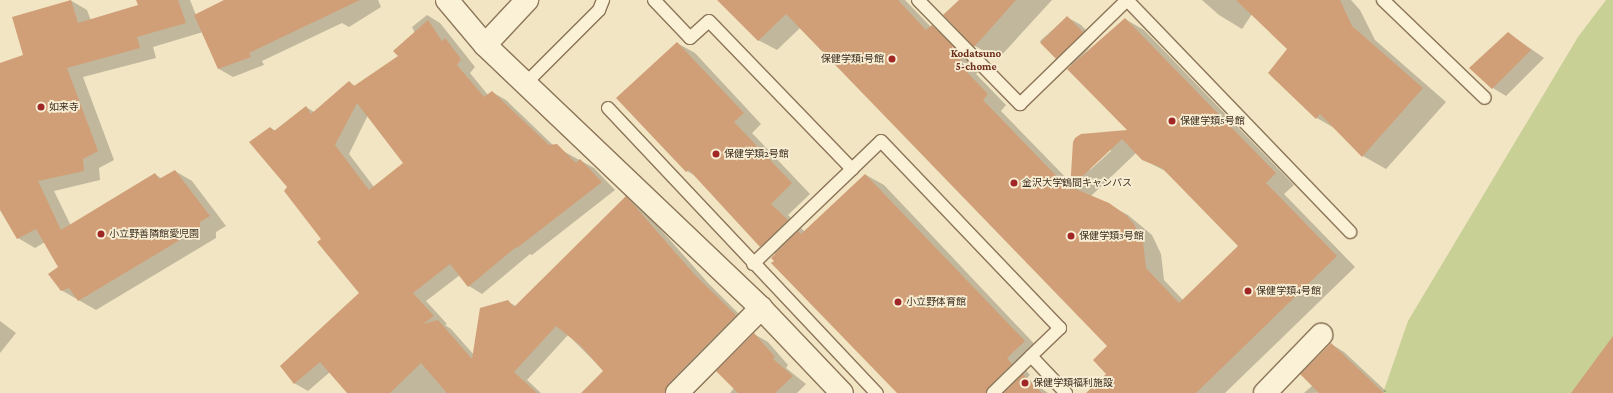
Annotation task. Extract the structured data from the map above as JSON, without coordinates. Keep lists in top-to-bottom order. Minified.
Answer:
{"districts":["Kodatsuno 5-chome"],"places":["保健学類1号館","如来寺","保健学類5号館","保健学類2号館","金沢大学鶴間キャンパス","小立野善隣館愛児園","保健学類3号館","保健学類4号館","小立野体育館","保健学類福利施設"]}
